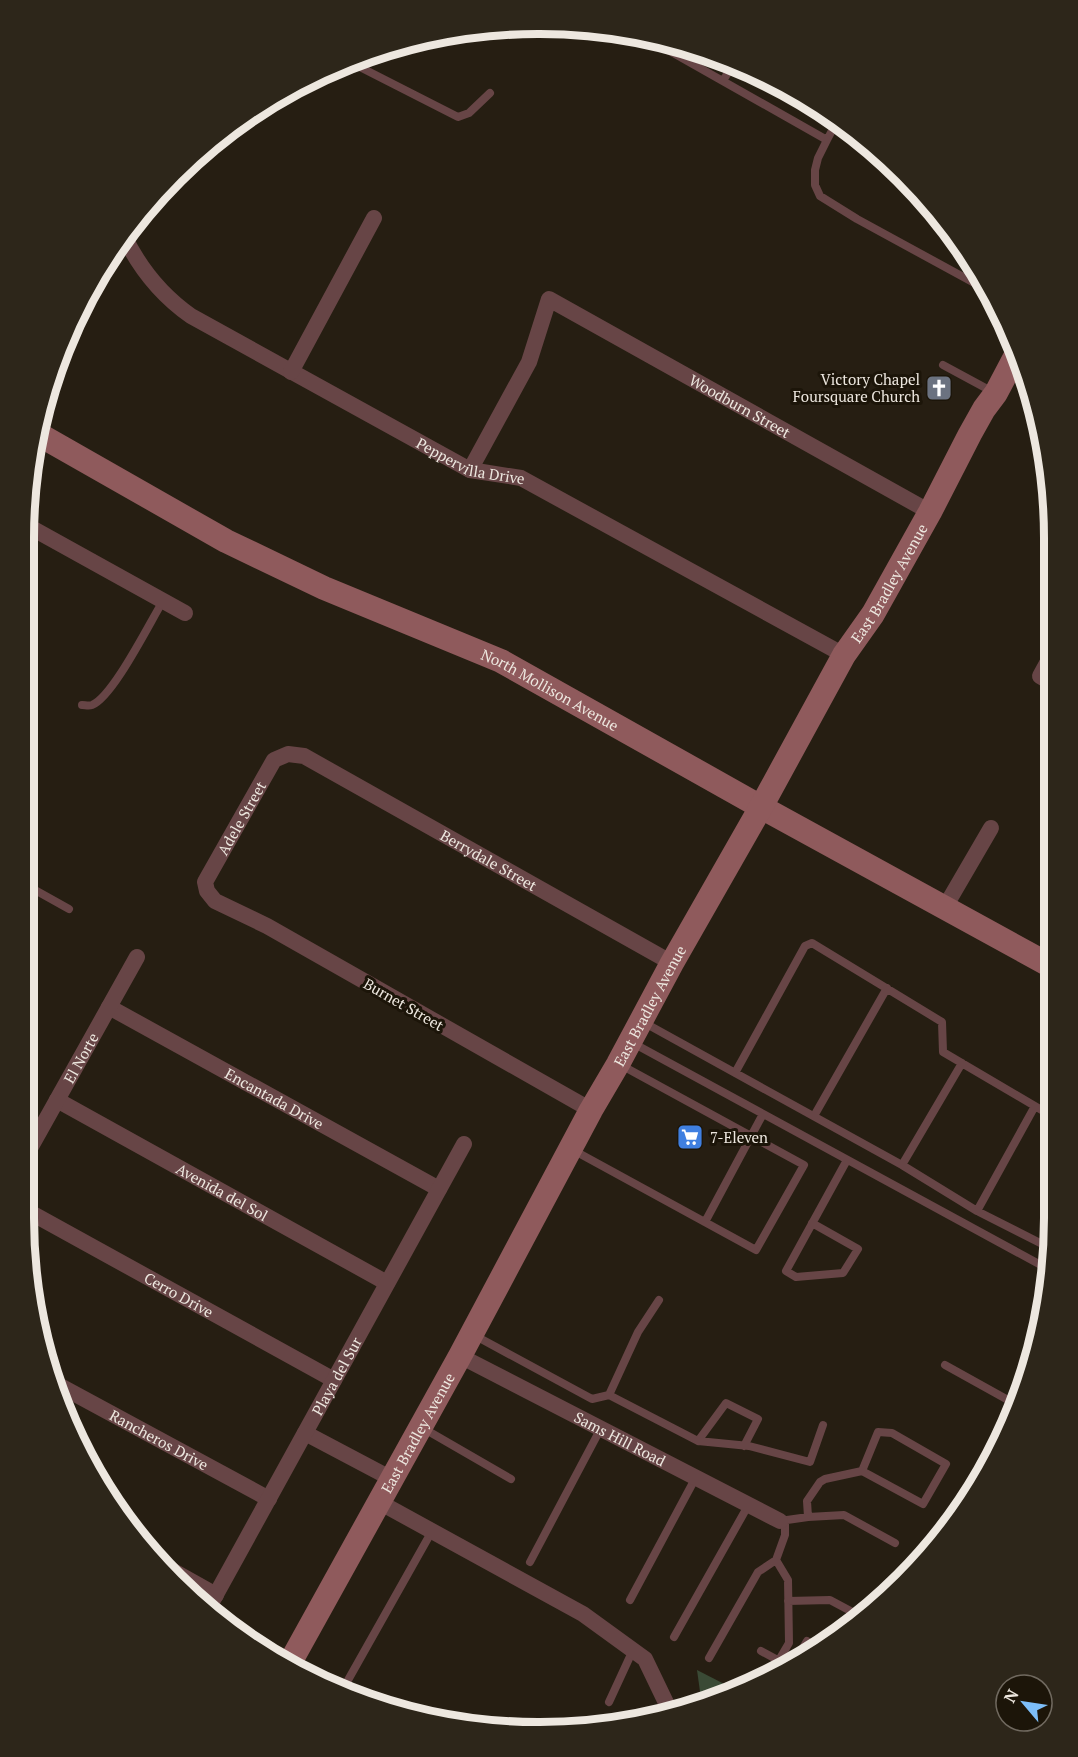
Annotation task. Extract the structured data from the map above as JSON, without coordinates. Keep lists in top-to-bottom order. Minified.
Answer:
{"streets":{"street":["Woodburn Street","Peppervilla Drive","East Bradley Avenue","North Mollison Avenue","Adele Street","Berrydale Street","Burnet Street","El Norte","Encantada Drive","Avenida del Sol","Cerro Drive","Playa del Sur","Sams Hill Road","Rancheros Drive"]},"crossings":[["Woodburn Street","Peppervilla Drive"],["Woodburn Street","East Bradley Avenue"],["Peppervilla Drive","East Bradley Avenue"],["East Bradley Avenue","North Mollison Avenue"],["East Bradley Avenue","Berrydale Street"],["East Bradley Avenue","Burnet Street"],["East Bradley Avenue","Sams Hill Road"],["Adele Street","Berrydale Street"],["Adele Street","Burnet Street"],["El Norte","Encantada Drive"],["El Norte","Avenida del Sol"],["Encantada Drive","Playa del Sur"],["Avenida del Sol","Playa del Sur"],["Cerro Drive","Playa del Sur"],["Playa del Sur","Rancheros Drive"]],"places":{"church":["Victory Chapel Foursquare Church"],"supermarket":["7-Eleven"]},"north":"top left"}
